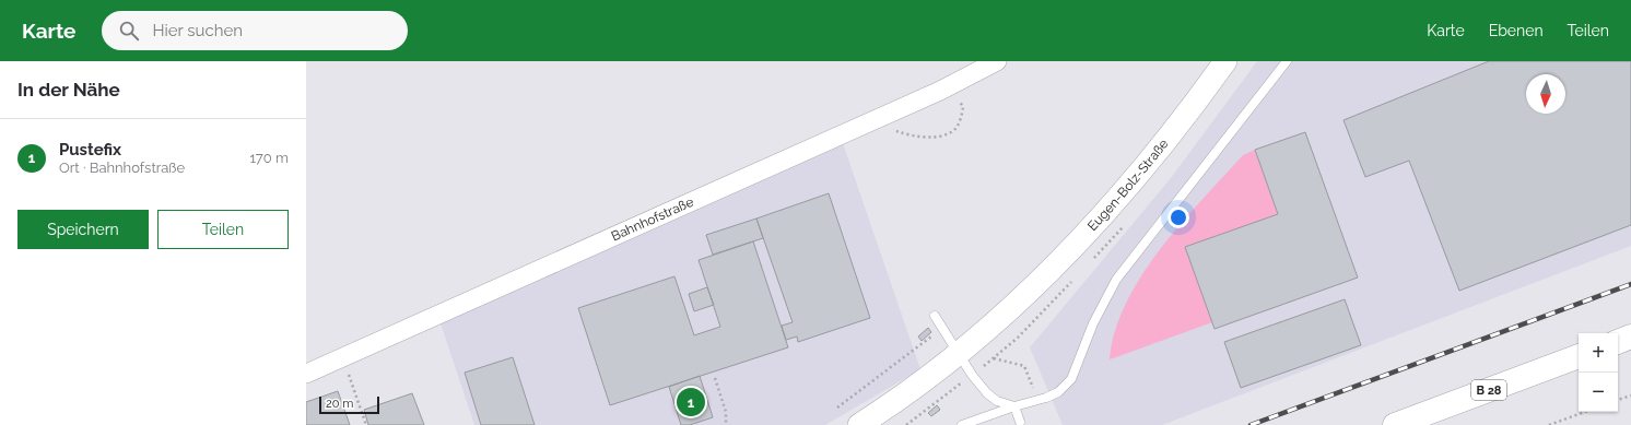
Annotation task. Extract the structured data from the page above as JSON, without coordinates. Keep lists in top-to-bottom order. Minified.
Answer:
{"streets":{"main road":["B 28"],"street":["Eugen-Bolz-Straße","Bahnhofstraße"]},"scale_bar":"20 m","north":"bottom","page":{"header":"Karte","search":"Hier suchen","nav":["Karte","Ebenen","Teilen"],"heading":"In der Nähe","list":[{"mark":"1","name":"Pustefix","note":"Ort · Bahnhofstraße","value":"170 m"}],"buttons":["Speichern","Teilen"],"map_buttons":["+","−"],"pins":"1","scale":"20 m"}}
